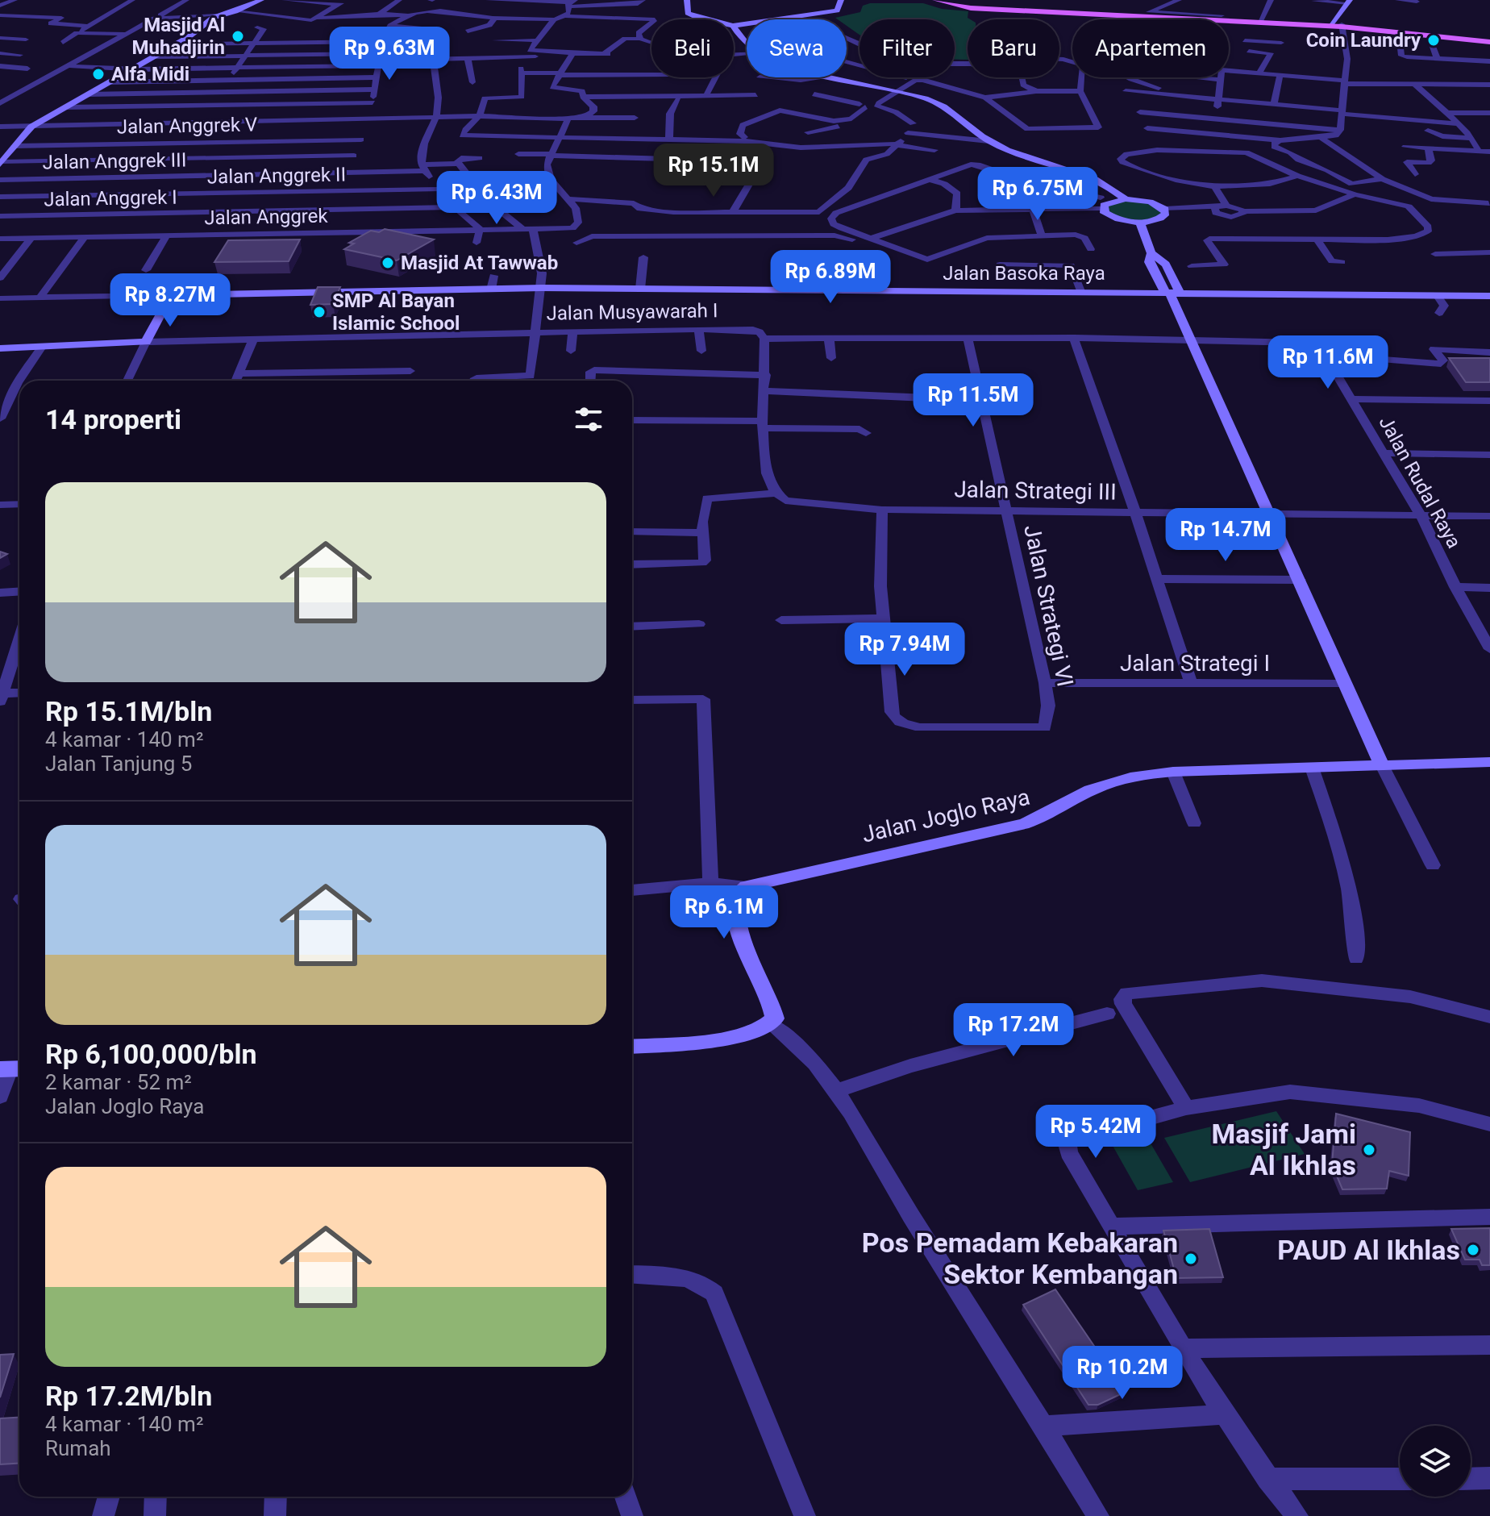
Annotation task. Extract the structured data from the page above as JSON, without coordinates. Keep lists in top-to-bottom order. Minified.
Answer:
{"streets":{"street":["Jalan Anggrek V","Jalan Anggrek III","Jalan Anggrek II","Jalan Anggrek I","Jalan Anggrek","Jalan Basoka Raya","Jalan Musyawarah I","Jalan Rudal Raya","Jalan Strategi III","Jalan Strategi VI","Jalan Strategi I","Jalan Joglo Raya"]},"crossings":[["Jalan Anggrek I","Jalan Anggrek"],["Jalan Musyawarah I","Jalan Strategi VI"],["Jalan Rudal Raya","Jalan Strategi III"],["Jalan Strategi III","Jalan Strategi VI"],["Jalan Strategi VI","Jalan Strategi I"]],"places":["Masjid Al Muhadjirin","Coin Laundry","Alfa Midi","Masjid At Tawwab","SMP Al Bayan Islamic School","Masjif Jami Al Ikhlas","PAUD Al Ikhlas","Pos Pemadam Kebakaran Sektor Kembangan"],"page":{"chip":["Beli","Sewa","Filter","Baru","Apartemen"],"price":["Rp 9.63M","Rp 15.1M","Rp 6.75M","Rp 6.43M","Rp 6.89M","Rp 8.27M","Rp 11.6M","Rp 11.5M","Rp 14.7M","Rp 7.94M","Rp 6.1M","Rp 17.2M","Rp 5.42M","Rp 10.2M"],"heading":"14 properti","list":[{"name":"Rp 15.1M/bln","note":"4 kamar · 140 m² · Jalan Tanjung 5"},{"name":"Rp 6,100,000/bln","note":"2 kamar · 52 m² · Jalan Joglo Raya"},{"name":"Rp 17.2M/bln","note":"4 kamar · 140 m² · Rumah"}]}}
